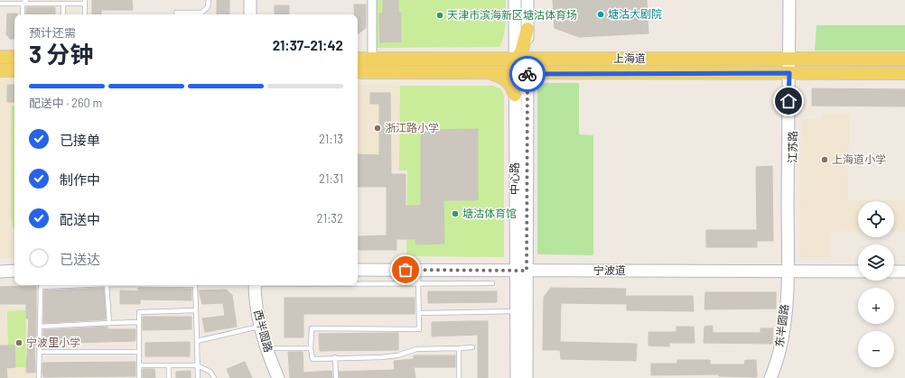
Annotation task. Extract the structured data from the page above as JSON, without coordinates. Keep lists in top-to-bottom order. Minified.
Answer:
{"streets":{"main road":["上海道"],"street":["江苏路","中心路","宁波道","东半圆路","西半圆路"]},"crossings":[["上海道","江苏路"],["上海道","中心路"],["江苏路","宁波道"],["江苏路","东半圆路"],["中心路","宁波道"],["宁波道","东半圆路"]],"places":["塘沽大剧院","天津市滨海新区塘沽体育场","浙江路小学","上海道小学","塘沽体育馆","宁波里小学"],"page":{"heading":["3 分钟","预计还需","21:37–21:42"],"bar":"配送中 · 260 m","list":[["已接单","21:13"],["制作中","21:31"],["配送中","21:32"],"已送达"],"map_buttons":["+","−"]}}
